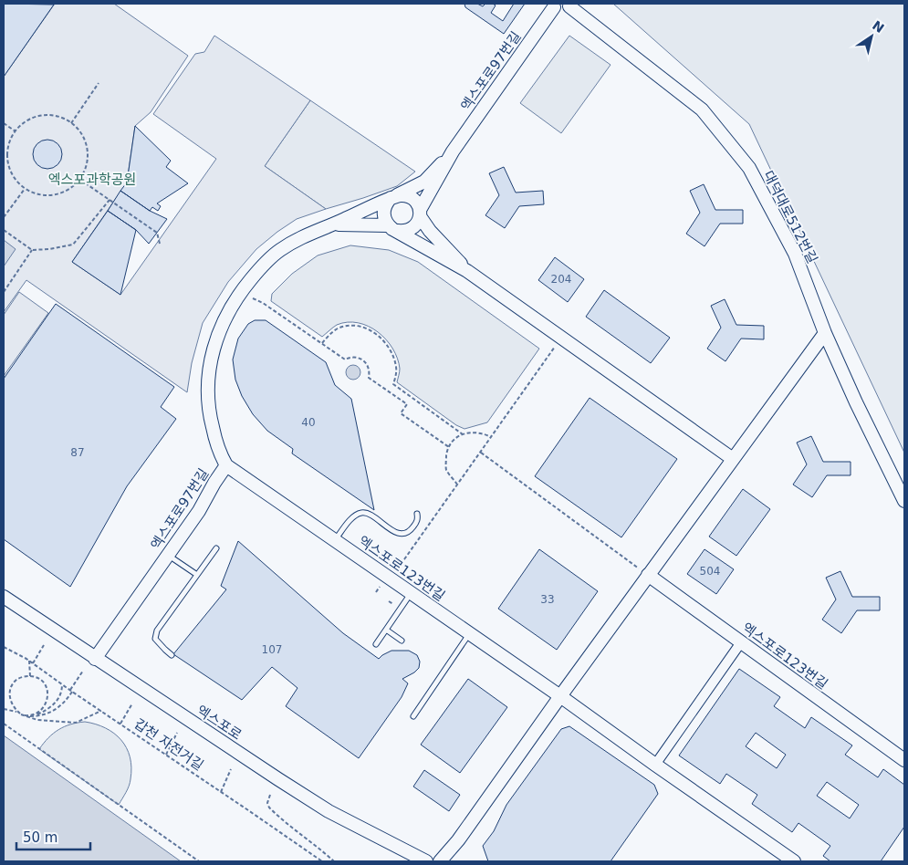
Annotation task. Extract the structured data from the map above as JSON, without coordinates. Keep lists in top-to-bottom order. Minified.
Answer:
{"streets":{"street":["엑스포로97번길","대덕대로512번길","엑스포로123번길","엑스포로"],"path":["갑천 자전거길"]},"crossings":[["엑스포로97번길","엑스포로123번길"],["엑스포로97번길","엑스포로"]],"parks":["엑스포과학공원"],"house_numbers":["204","40","87","504","33","107"],"scale_bar":"50 m","north":"top right"}
